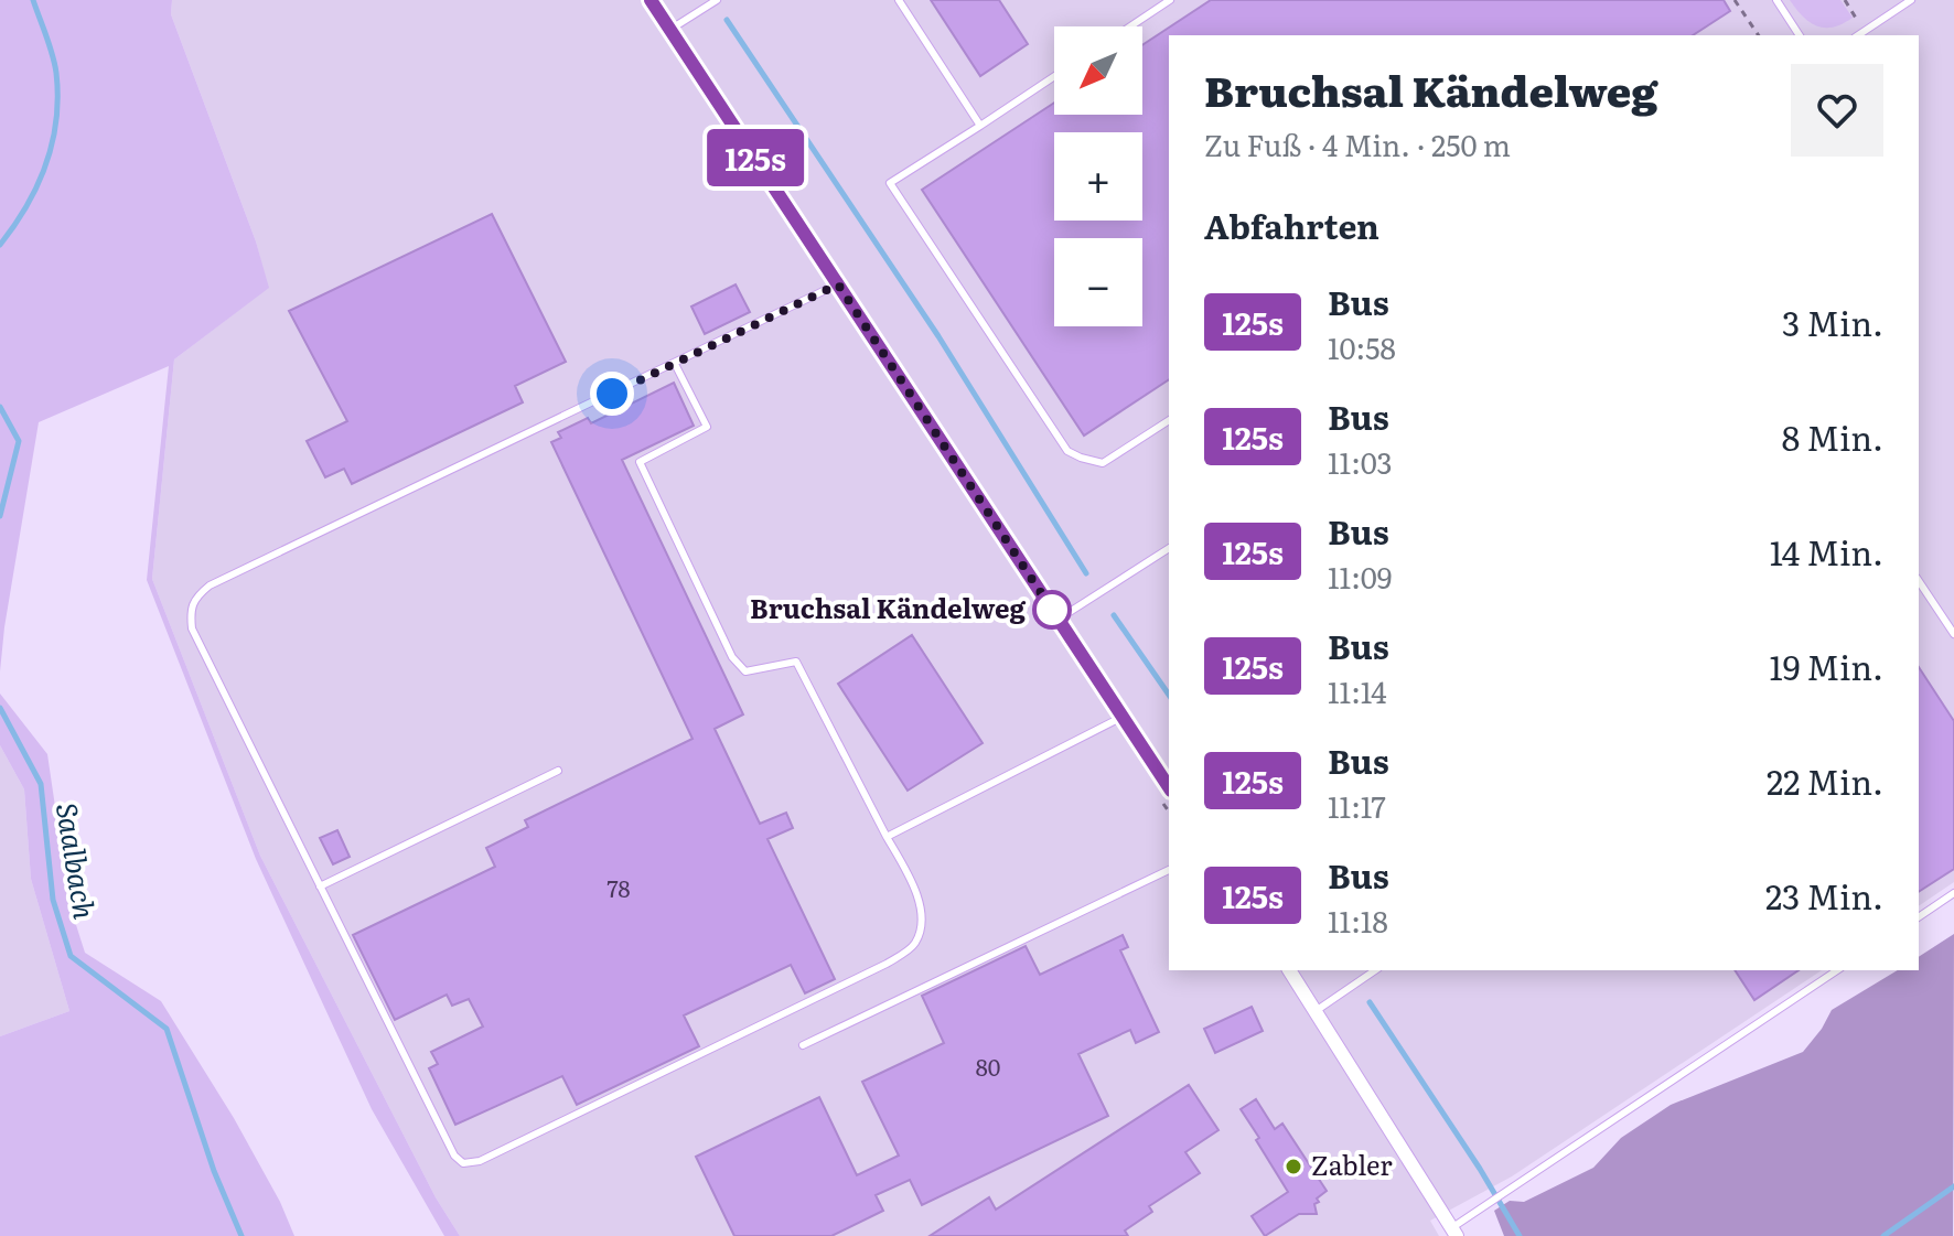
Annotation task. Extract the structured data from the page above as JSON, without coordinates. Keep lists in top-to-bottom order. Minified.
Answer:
{"water":["Saalbach"],"places":["Bruchsal Kändelweg","Zabler"],"lines":["bus line 125s"],"house_numbers":["78","80"],"north":"bottom left","page":{"on_map":"125s","map_buttons":["+","−"],"heading":[["Bruchsal Kändelweg","Zu Fuß · 4 Min. · 250 m"],"Abfahrten"],"list":[{"mark":"125s","name":"Bus","note":"10:58","value":"3 Min."},{"mark":"125s","name":"Bus","note":"11:03","value":"8 Min."},{"mark":"125s","name":"Bus","note":"11:09","value":"14 Min."},{"mark":"125s","name":"Bus","note":"11:14","value":"19 Min."},{"mark":"125s","name":"Bus","note":"11:17","value":"22 Min."},{"mark":"125s","name":"Bus","note":"11:18","value":"23 Min."}]}}
